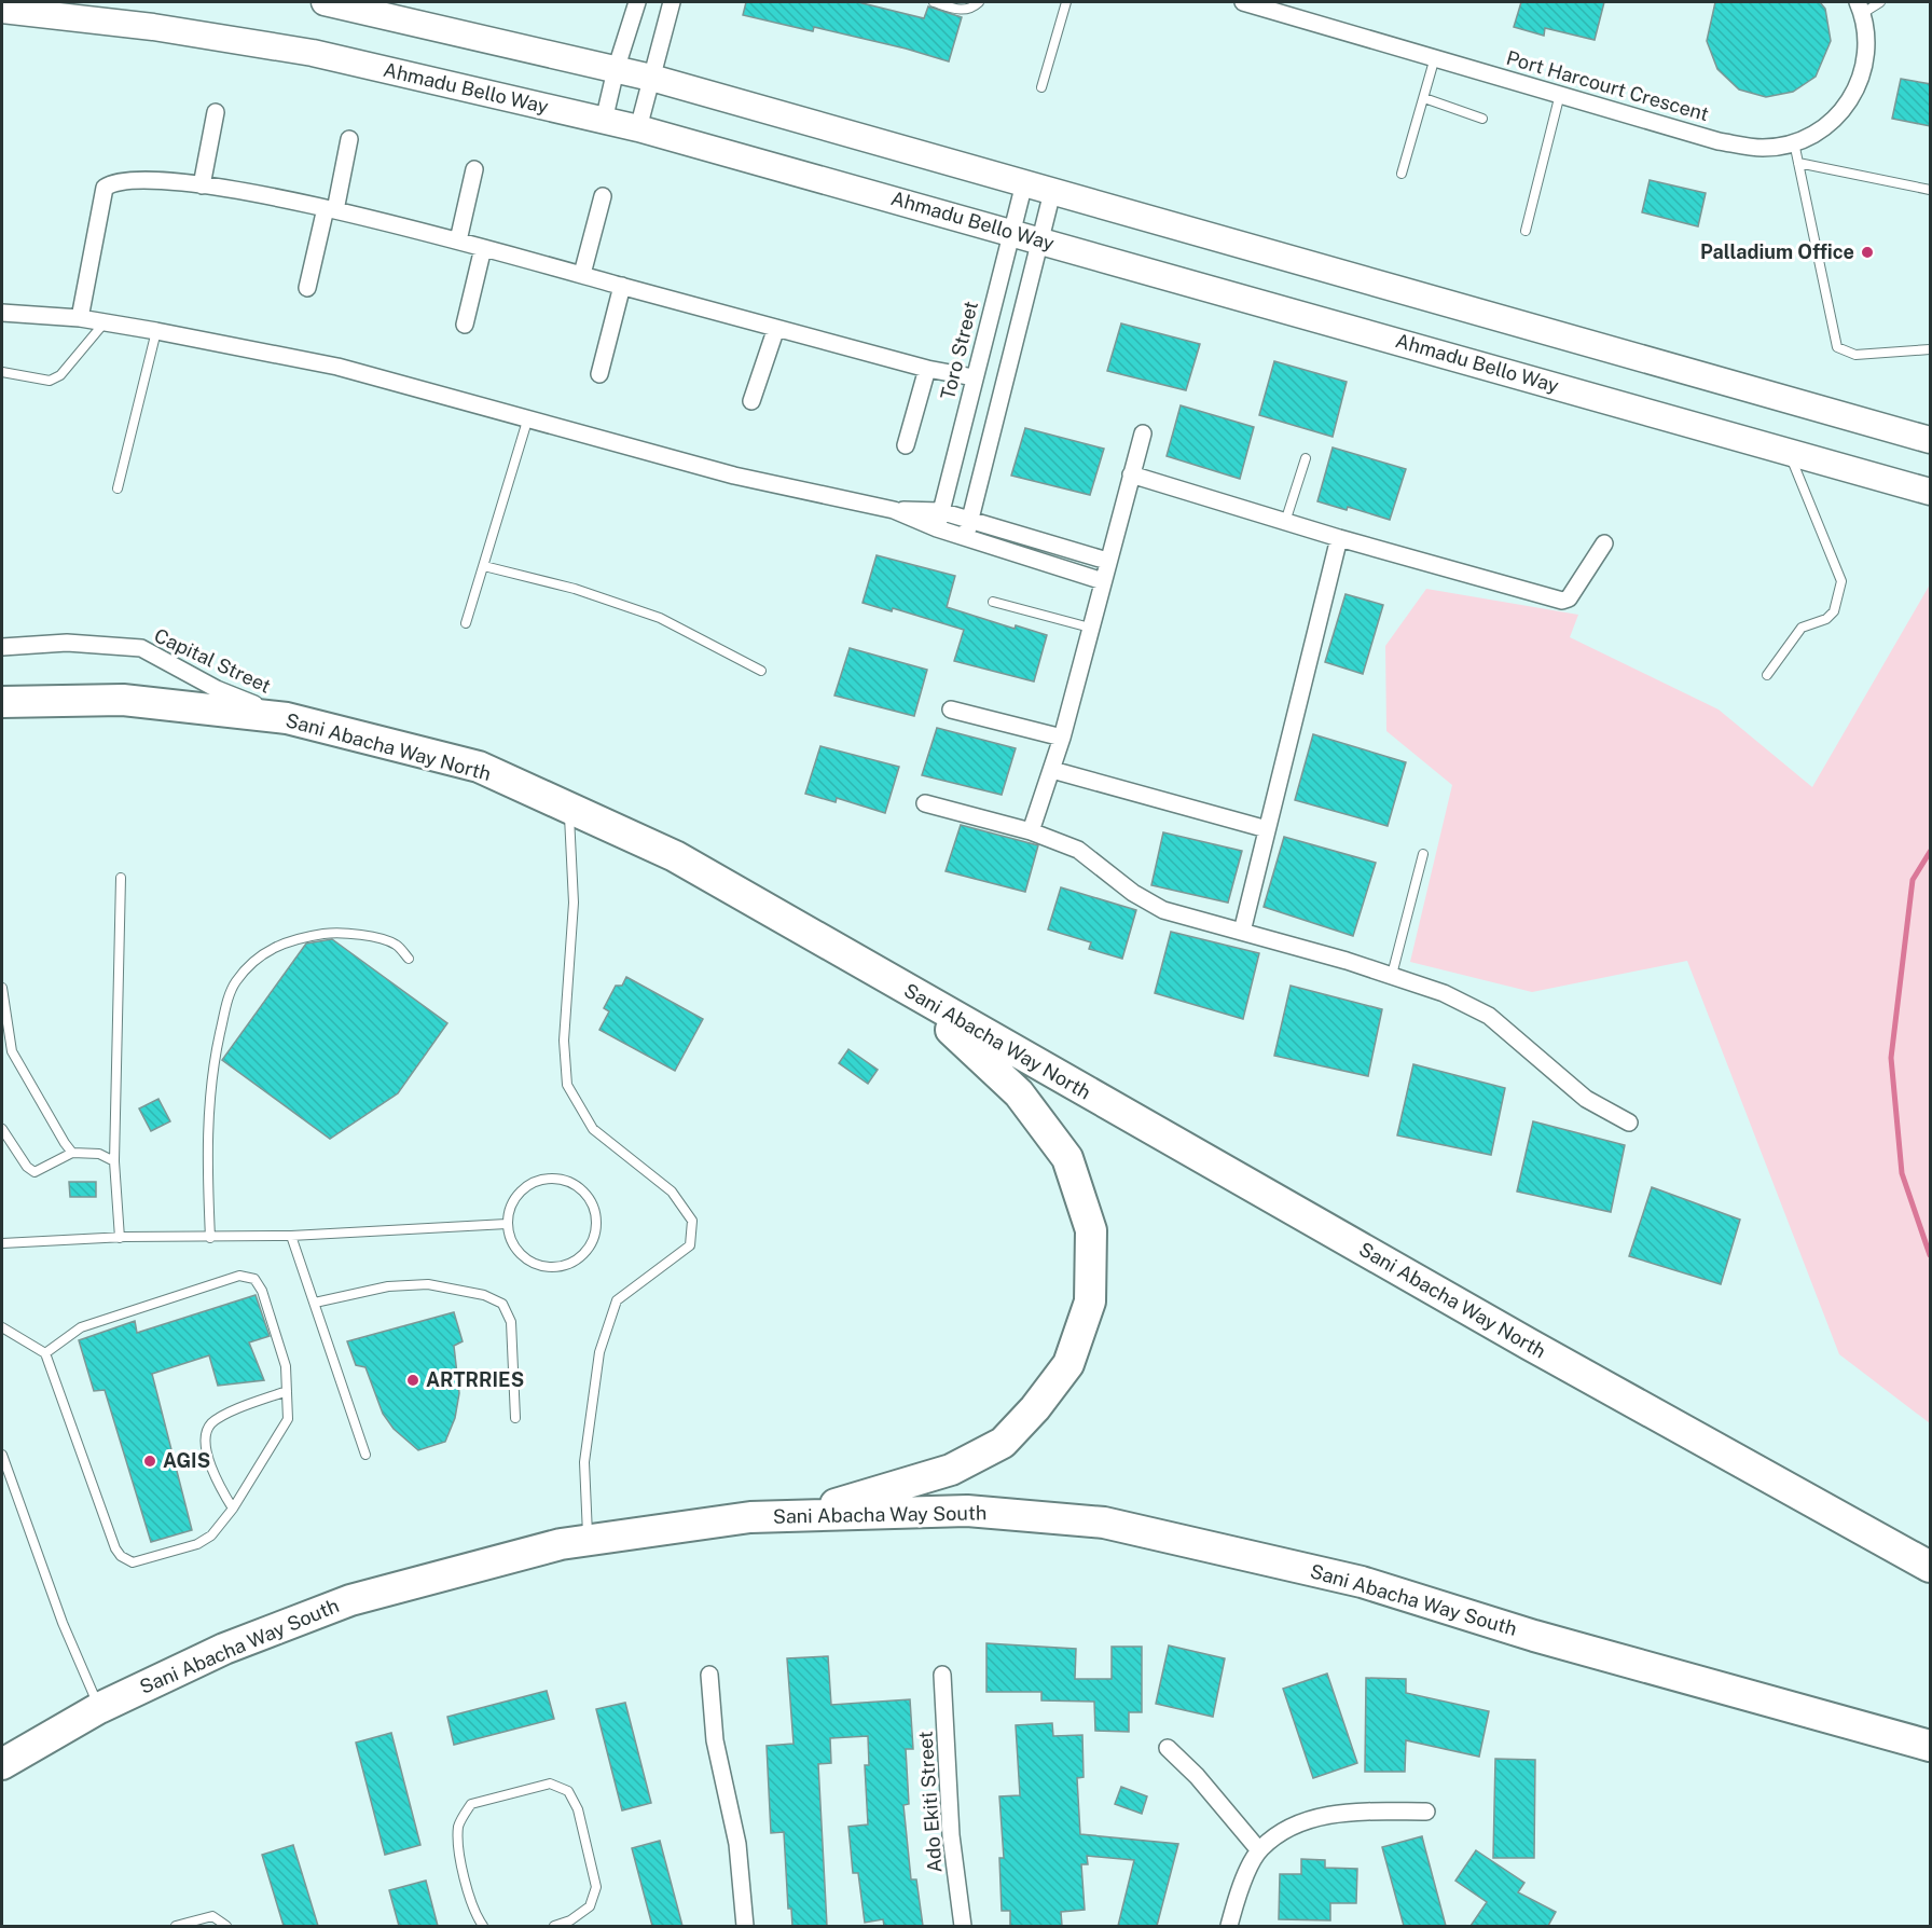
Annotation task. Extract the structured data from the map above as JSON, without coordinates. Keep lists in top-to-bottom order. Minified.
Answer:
{"streets":{"highway":["Sani Abacha Way North","Sani Abacha Way South"],"main road":["Ahmadu Bello Way"],"street":["Port Harcourt Crescent","Toro Street","Capital Street","Ado Ekiti Street"]},"crossings":[["Ahmadu Bello Way","Toro Street"],["Capital Street","Sani Abacha Way North"]],"places":["Palladium Office","ARTRRIES","AGIS"]}
